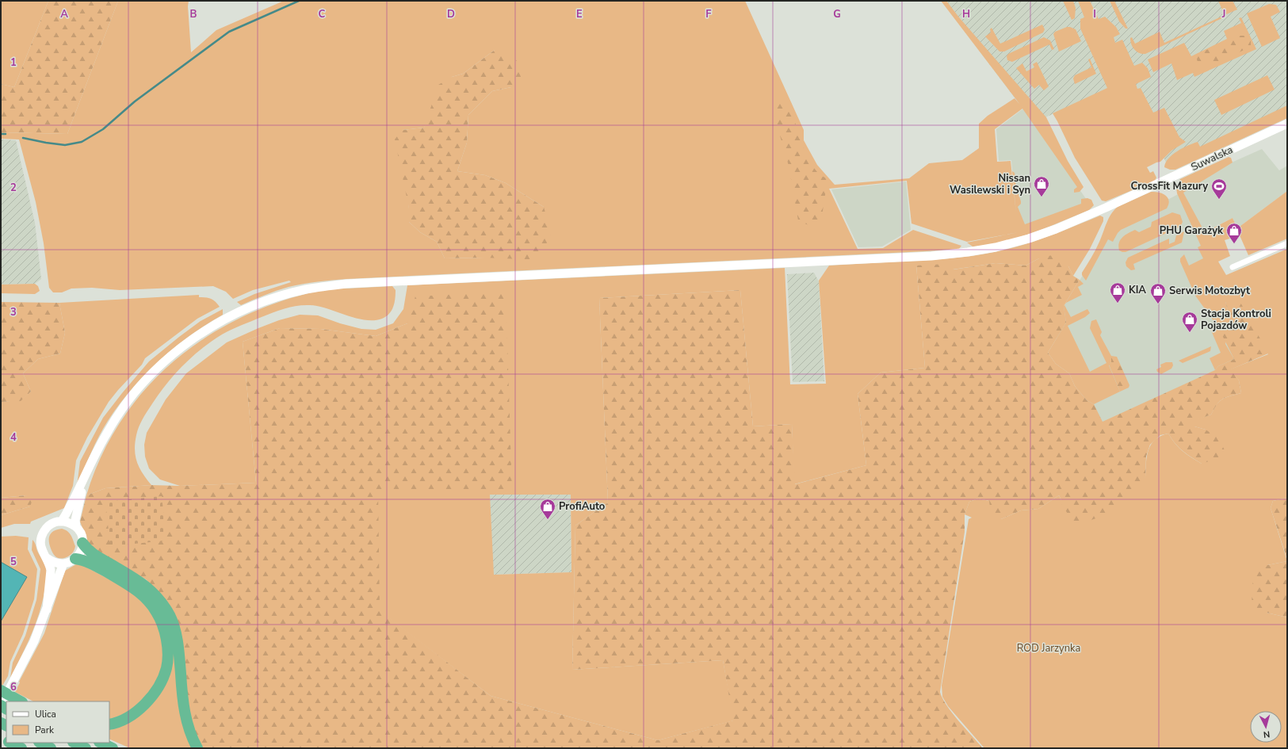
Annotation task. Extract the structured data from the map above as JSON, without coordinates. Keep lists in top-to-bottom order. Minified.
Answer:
{"streets":{"main road":["Suwalska"]},"parks":["ROD Jarzynka"],"places":{"shop":["Nissan Wasilewski i Syn","PHU Garażyk","KIA","Serwis Motozbyt","Stacja Kontroli Pojazdów","ProfiAuto"],"sports":["CrossFit Mazury"]},"legend":["Ulica","Park"],"north":"bottom","grid":{"columns":["A","B","C","D","E","F","G","H","I","J"],"rows":["1","2","3","4","5","6"]}}
